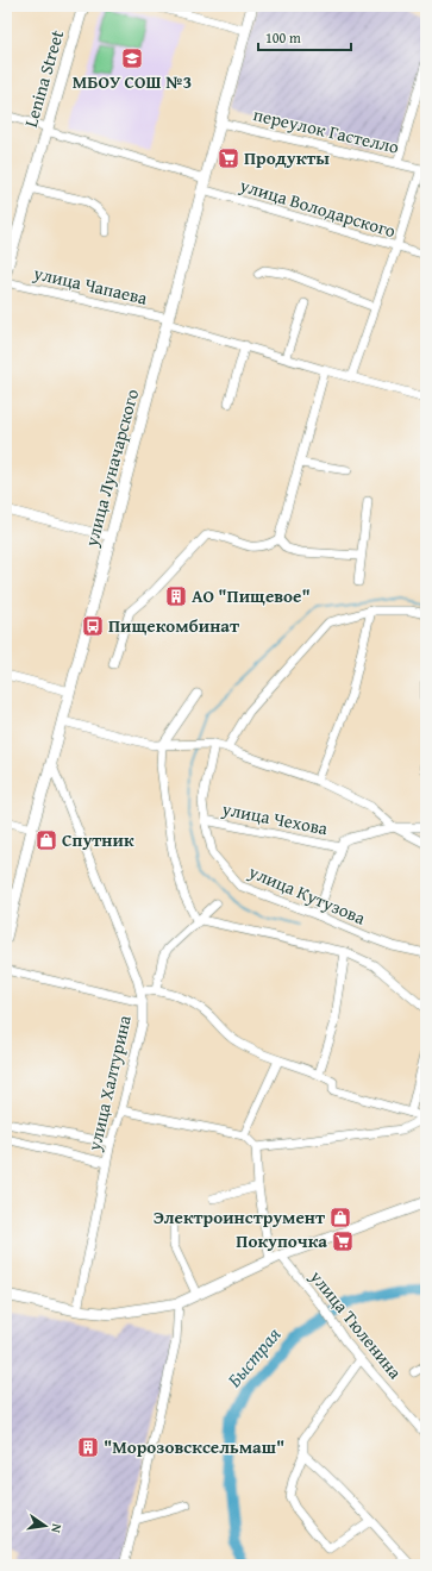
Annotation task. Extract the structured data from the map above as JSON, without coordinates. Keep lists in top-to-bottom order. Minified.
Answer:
{"streets":{"main road":["Lenina Street","улица Луначарского"],"street":["переулок Гастелло","улица Володарского","улица Чапаева","улица Чехова","улица Кутузова","улица Халтурина","улица Тюленина"]},"crossings":[["переулок Гастелло","улица Луначарского"],["улица Володарского","улица Луначарского"],["улица Чапаева","улица Луначарского"],["улица Луначарского","улица Халтурина"],["улица Чехова","улица Кутузова"]],"water":["Быстрая"],"places":{"school or university":["МБОУ СОШ №3"],"supermarket":["Продукты","Покупочка"],"building":["АО \"Пищевое\"","\"Морозовсксельмаш\""],"bus stop":["Пищекомбинат"],"shop":["Спутник","Электроинструмент"]},"scale_bar":"100 m","north":"right"}
